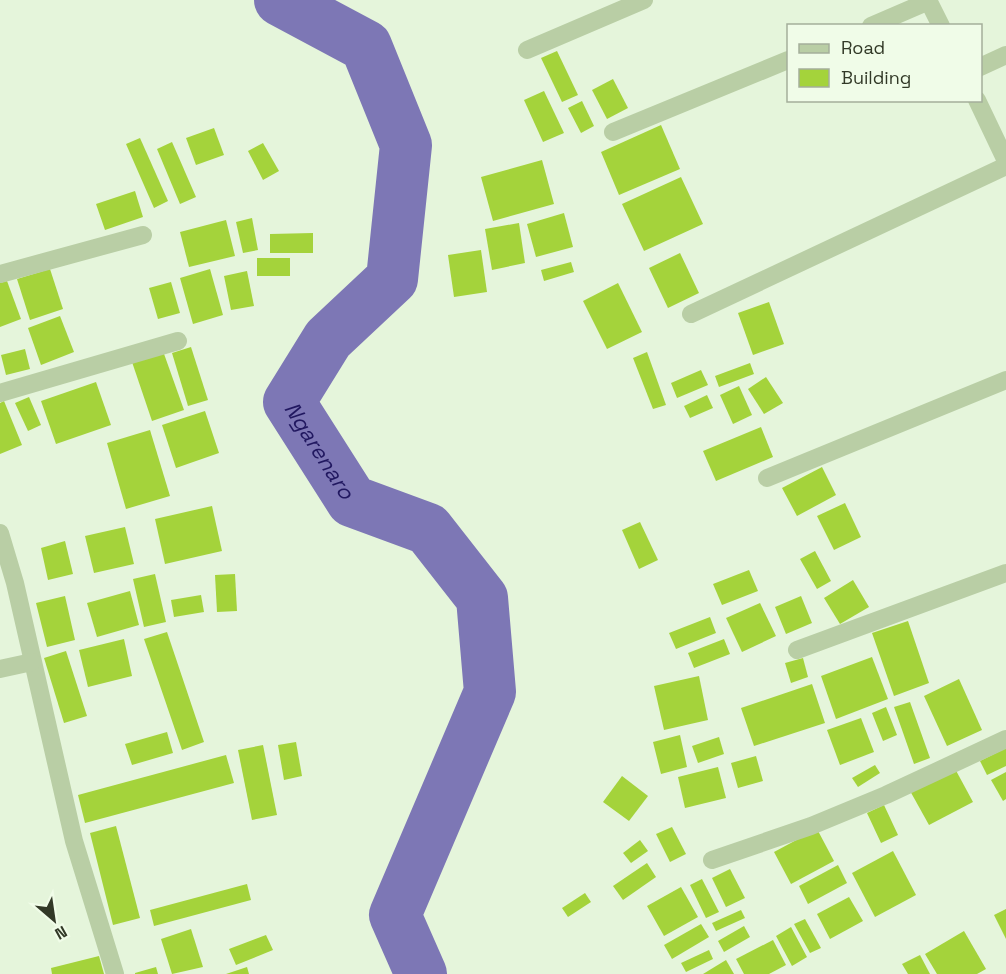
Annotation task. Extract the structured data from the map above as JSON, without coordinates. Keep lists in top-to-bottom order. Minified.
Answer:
{"water":["Ngarenaro"],"legend":["Road","Building"],"north":"bottom right"}
